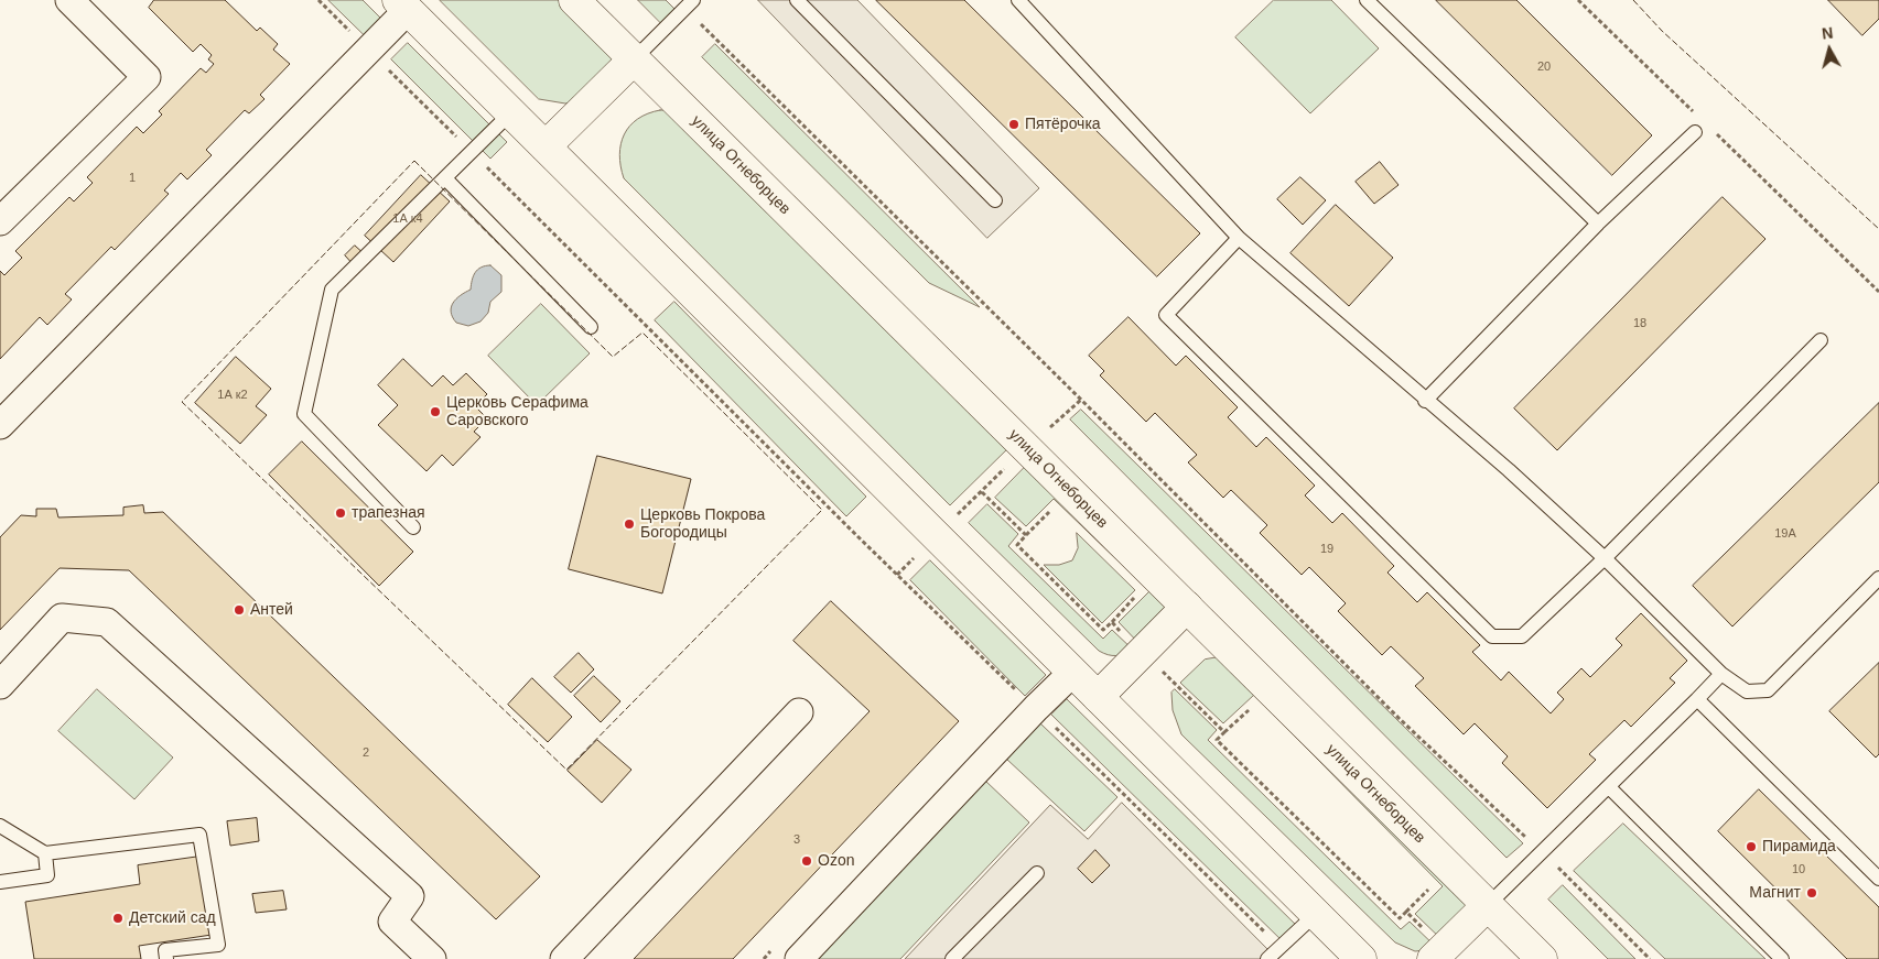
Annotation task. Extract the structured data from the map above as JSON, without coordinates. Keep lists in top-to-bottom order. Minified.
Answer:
{"streets":{"main road":["улица Огнеборцев"]},"places":["Пятёрочка","Церковь Серафима Саровского","трапезная","Церковь Покрова Богородицы","Антей","Пирамида","Ozon","Магнит","Детский сад"],"house_numbers":["20","1","1А к4","18","1А к2","19А","19","2","3","10"],"north":"top"}
